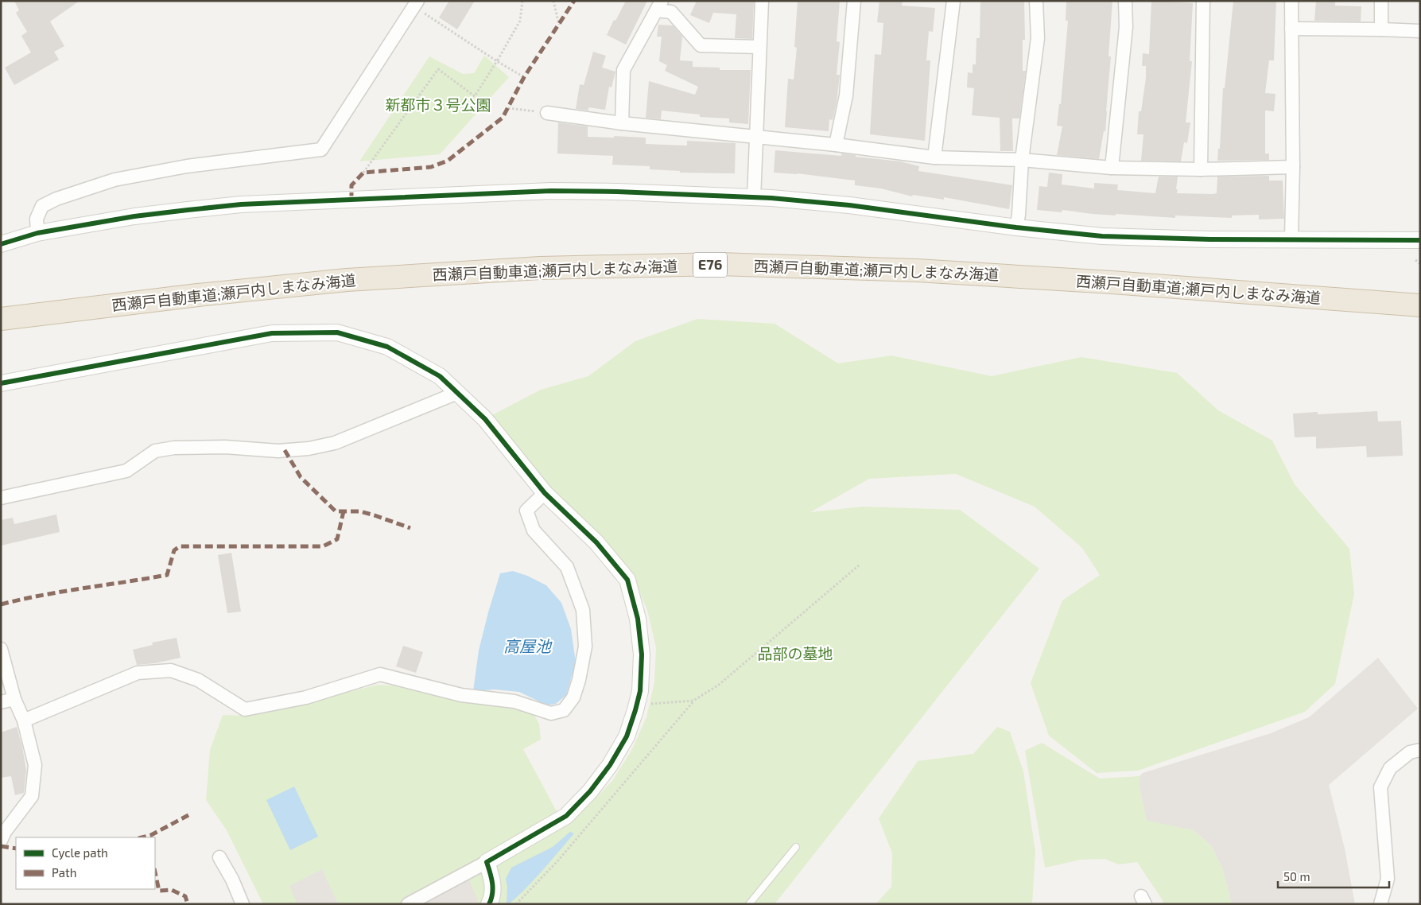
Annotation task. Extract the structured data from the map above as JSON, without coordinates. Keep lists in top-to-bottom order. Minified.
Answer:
{"streets":{"highway":["E76","西瀬戸自動車道;瀬戸内しまなみ海道"]},"water":["高屋池"],"parks":["新都市３号公園","品部の墓地"],"legend":["Cycle path","Path"],"scale_bar":"50 m"}
